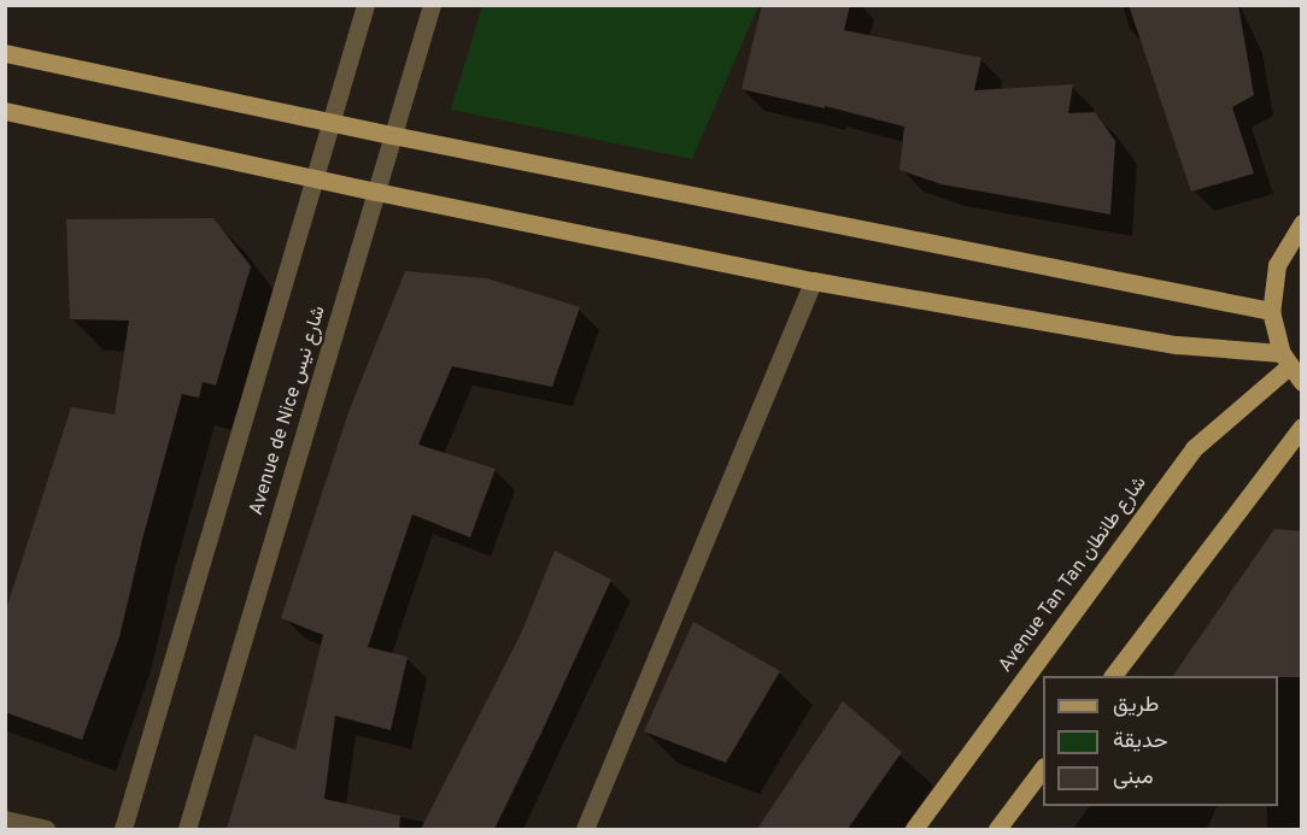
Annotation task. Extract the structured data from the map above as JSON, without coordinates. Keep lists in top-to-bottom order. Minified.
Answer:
{"streets":{"main road":["Avenue Tan Tan شارع طانطان"],"street":["Avenue de Nice شارع نيس"]},"legend":["طريق","حديقة","مبنى"]}
